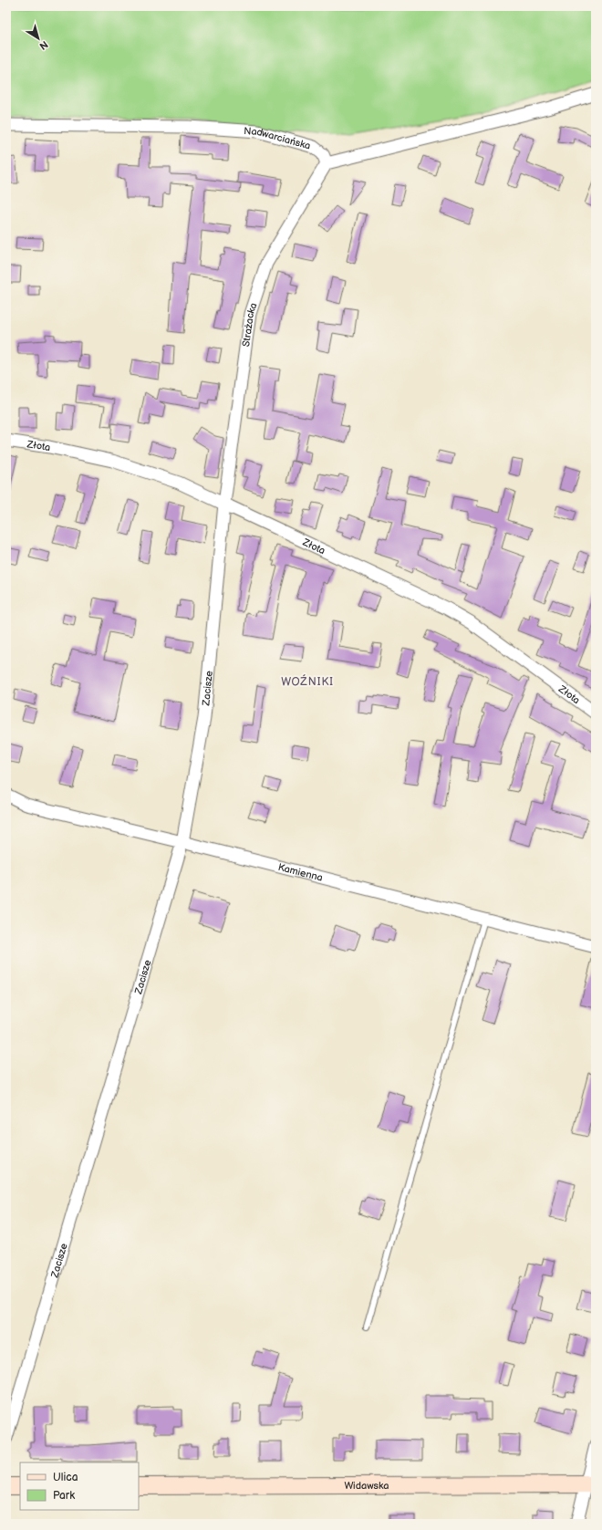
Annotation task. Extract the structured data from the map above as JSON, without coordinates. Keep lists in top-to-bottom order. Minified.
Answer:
{"streets":{"street":["Nadwarciańska","Strażacka","Złota","Zacisze","Kamienna","Widawska"]},"crossings":[["Nadwarciańska","Strażacka"],["Strażacka","Złota"],["Strażacka","Zacisze"],["Złota","Zacisze"],["Zacisze","Kamienna"]],"districts":["WOŹNIKI"],"legend":["Ulica","Park"],"north":"bottom right"}
